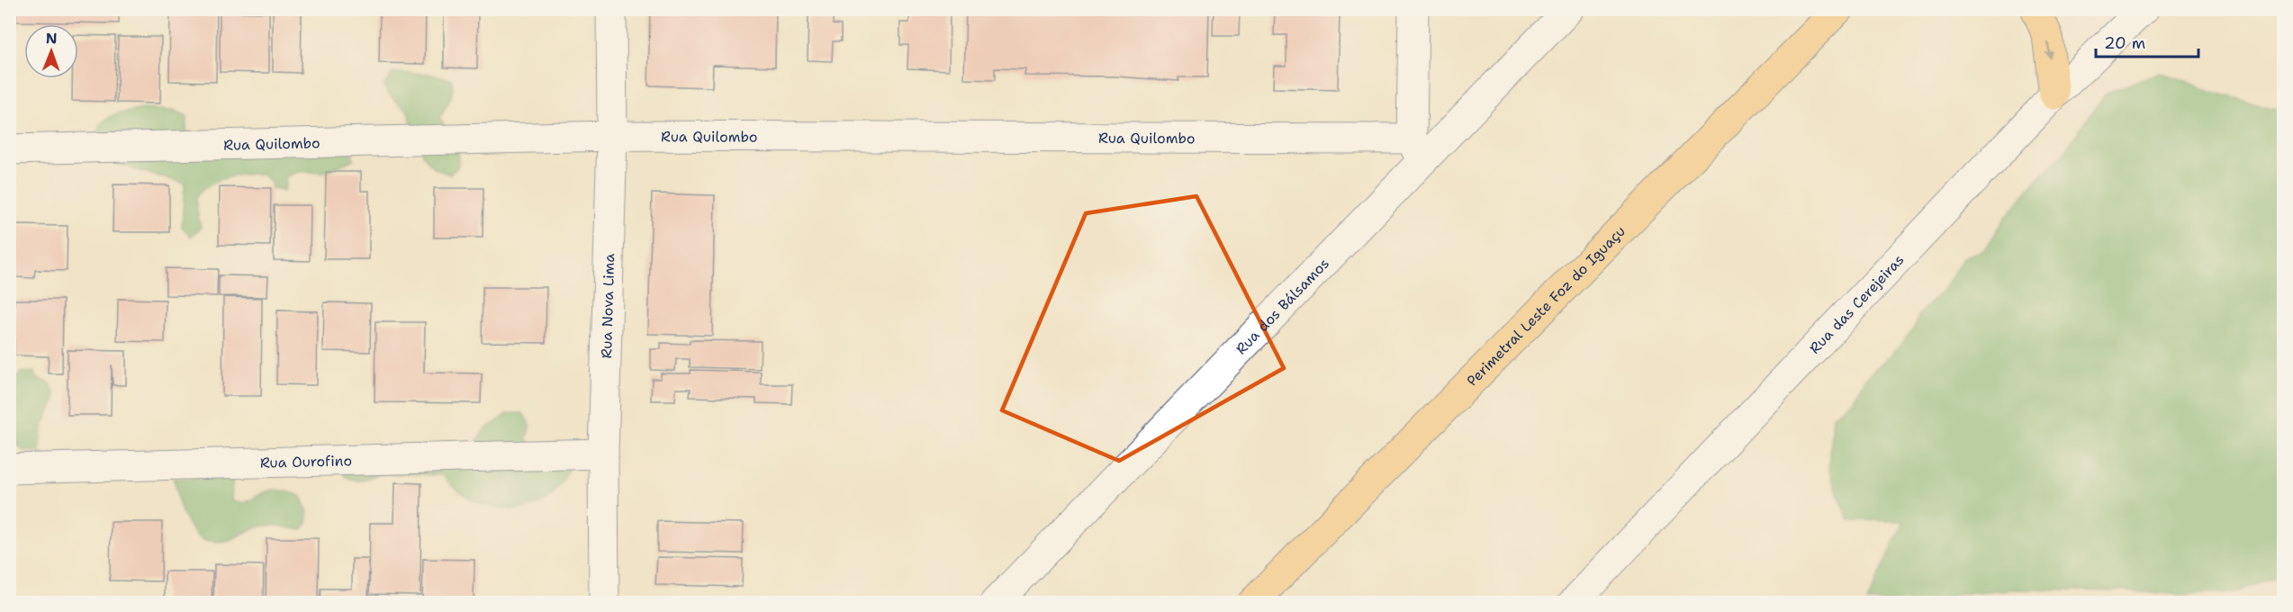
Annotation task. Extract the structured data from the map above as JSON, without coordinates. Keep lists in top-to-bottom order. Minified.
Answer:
{"streets":{"highway":["Perimetral Leste Foz do Iguaçu"],"street":["Rua Quilombo","Rua das Cerejeiras","Rua Nova Lima","Rua dos Bálsamos","Rua Ourofino"]},"crossings":[["Rua Quilombo","Rua Nova Lima"],["Rua Quilombo","Rua dos Bálsamos"],["Rua Nova Lima","Rua Ourofino"]],"scale_bar":"20 m","north":"top"}
